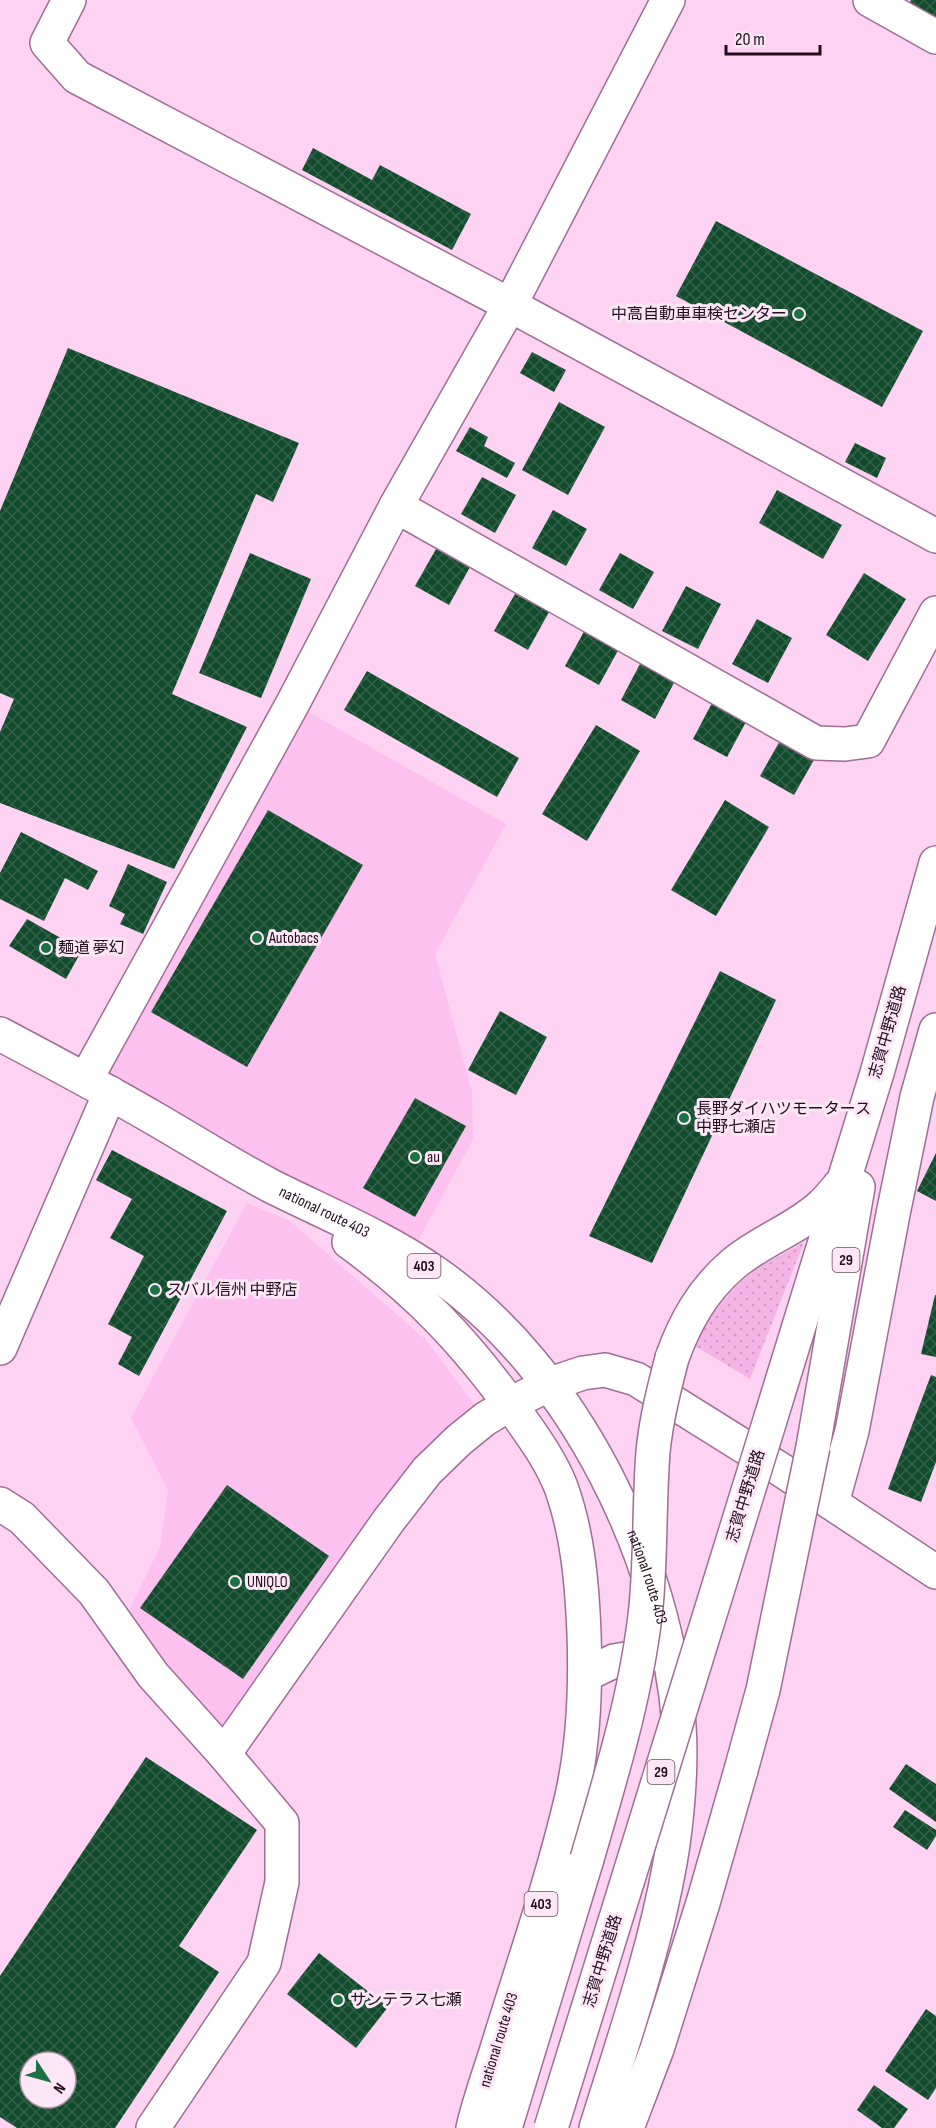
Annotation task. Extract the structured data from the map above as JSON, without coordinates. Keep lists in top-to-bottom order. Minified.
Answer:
{"streets":{"main road":["志賀中野道路","national route 403","29","403"]},"crossings":[["志賀中野道路","29"]],"places":["中高自動車車検センター","Autobacs","麺道 夢幻","長野ダイハツモータース 中野七瀬店","au","スバル信州 中野店","UNIQLO","サンテラス七瀬"],"scale_bar":"20 m","north":"bottom right"}
